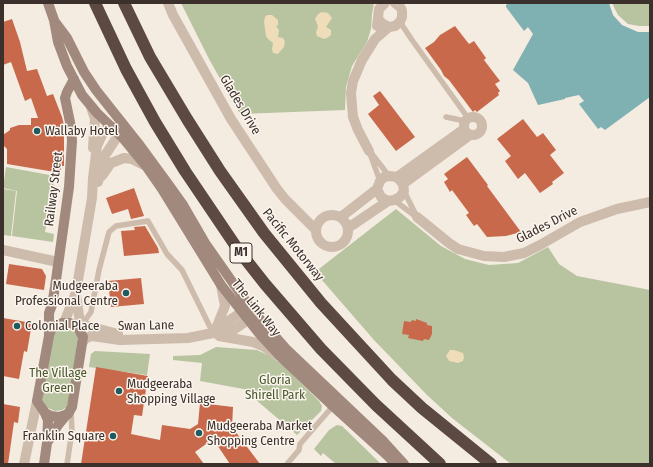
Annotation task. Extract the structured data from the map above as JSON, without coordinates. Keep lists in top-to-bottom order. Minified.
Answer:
{"streets":{"highway":["Pacific Motorway","M1"],"main road":["Railway Street","The Link Way"],"street":["Glades Drive","Swan Lane"]},"crossings":[["The Link Way","Swan Lane"]],"parks":["The Village Green","Gloria Shirell Park"],"places":["Wallaby Hotel","Mudgeeraba Professional Centre","Colonial Place","Mudgeeraba Shopping Village","Mudgeeraba Market Shopping Centre","Franklin Square"]}
